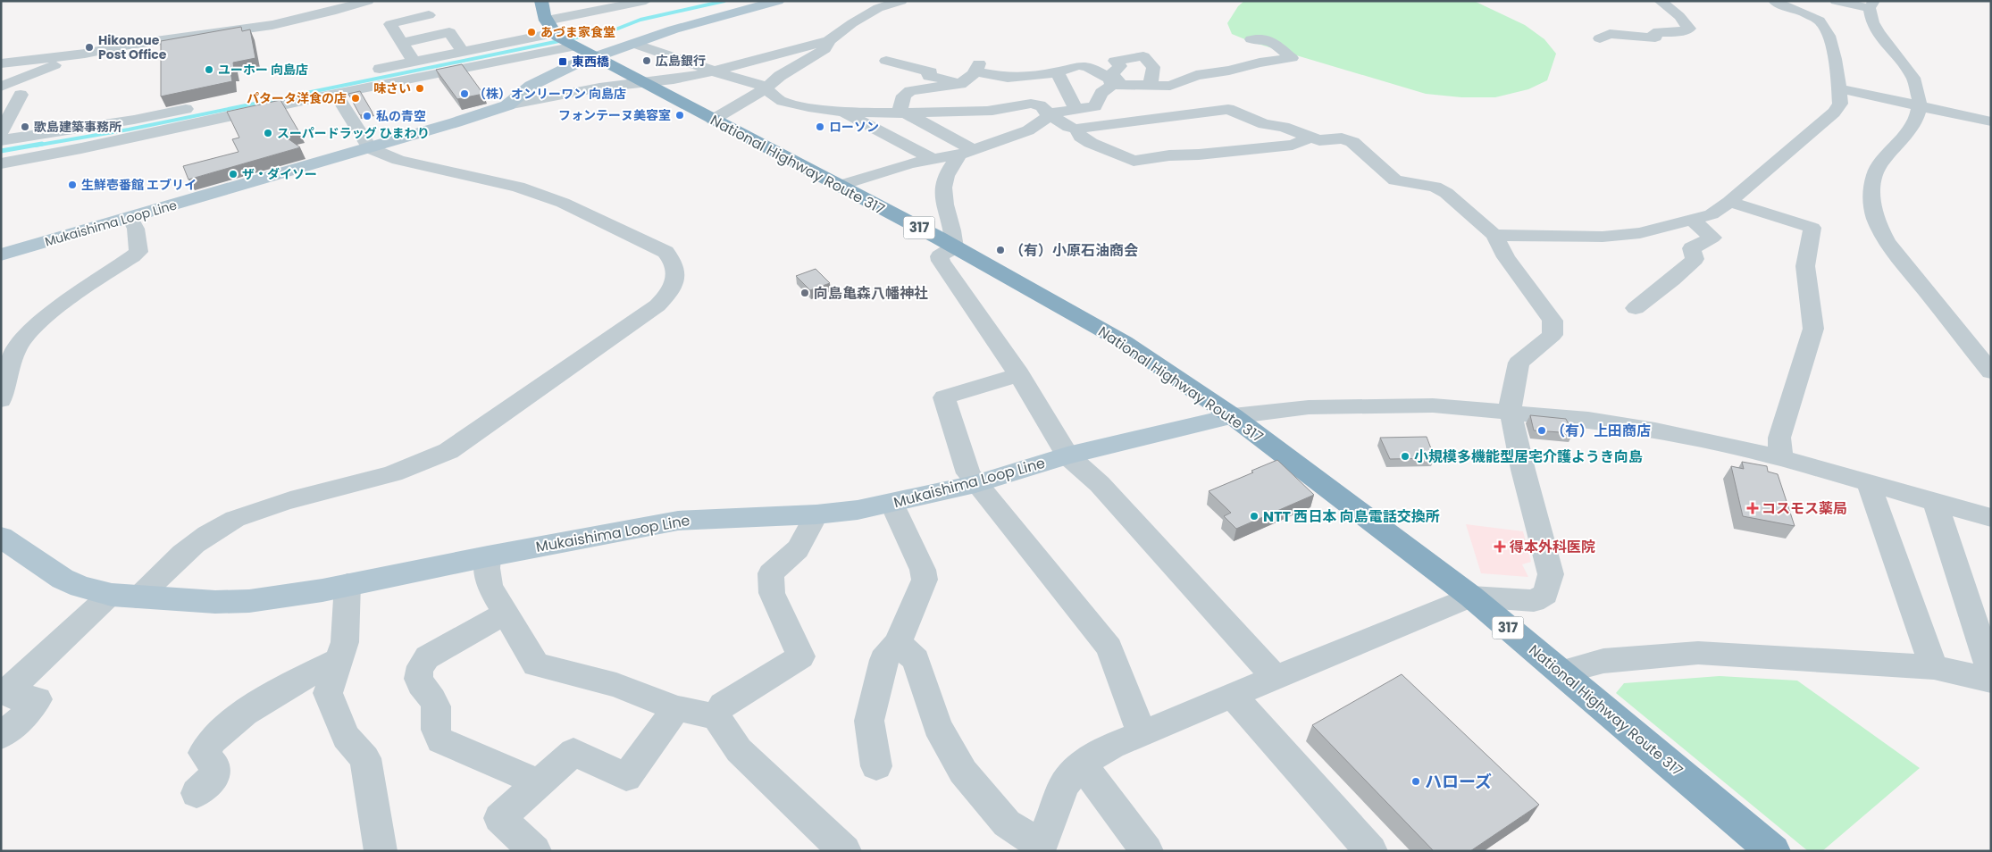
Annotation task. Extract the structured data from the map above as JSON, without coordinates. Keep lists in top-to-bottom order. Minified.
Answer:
{"streets":{"highway":["National Highway Route 317","317"],"main road":["Mukaishima Loop Line"]},"crossings":[["National Highway Route 317","Mukaishima Loop Line"]],"places":{"other":["あづま家食堂","Hikonoue Post Office","広島銀行","ユーホー 向島店","味さい","（株）オンリーワン 向島店","パタータ洋食の店","フォンテーヌ美容室","私の青空","歌島建築事務所","ローソン","スーパードラッグ ひまわり","ザ・ダイソー","生鮮壱番館 エブリイ","（有）小原石油商会","向島亀森八幡神社","（有）上田商店","小規模多機能型居宅介護ようき向島","NTT 西日本 向島電話交換所","ハローズ"],"transit":["東西橋"],"health":["コスモス薬局","得本外科医院"]}}
